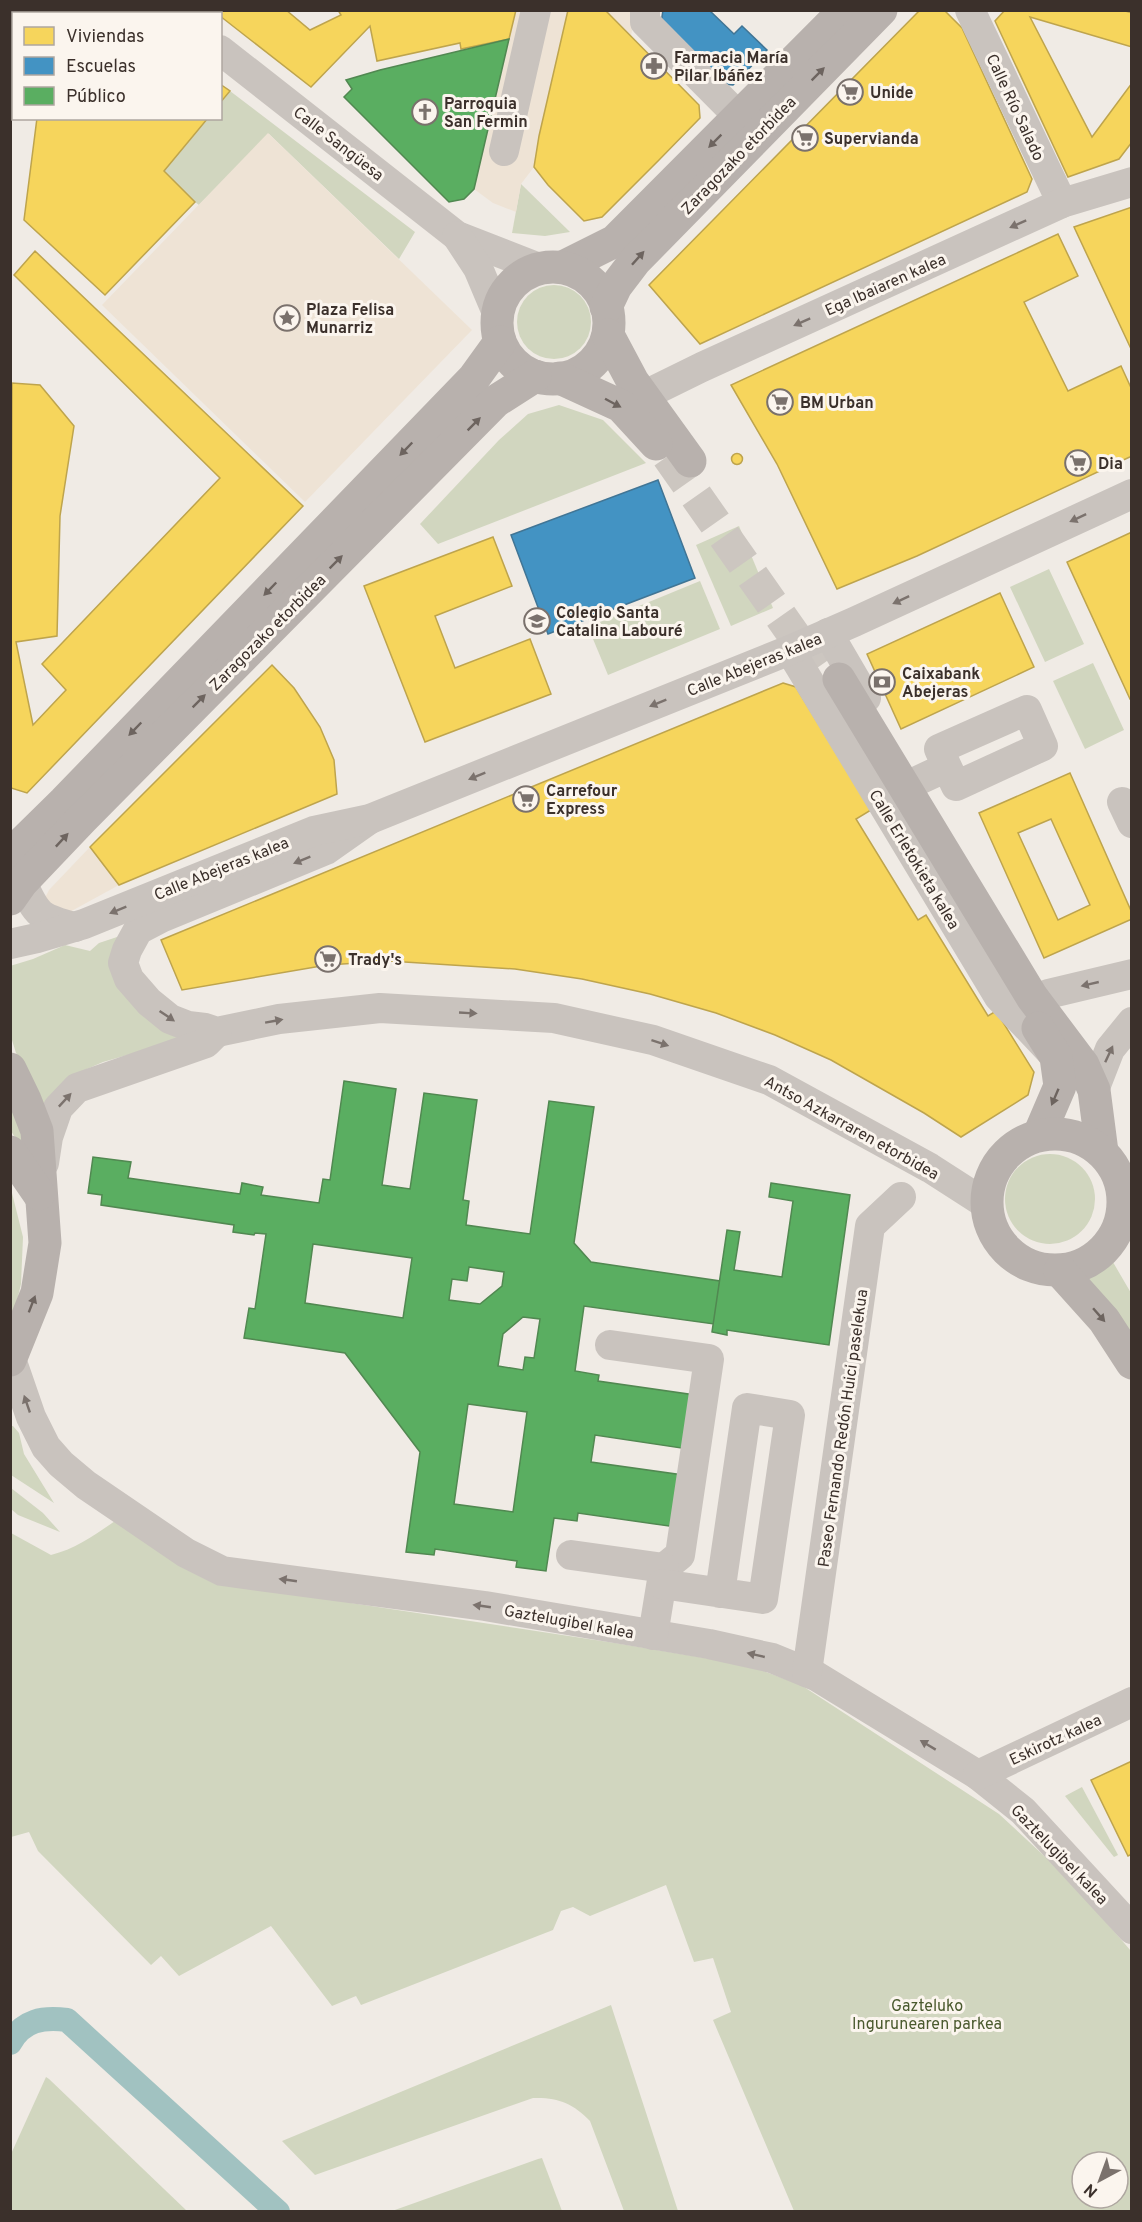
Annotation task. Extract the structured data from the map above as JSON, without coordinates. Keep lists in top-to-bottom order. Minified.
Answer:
{"streets":{"main road":["Zaragozako etorbidea","Calle Erletokieta kalea"],"street":["Calle Río Salado","Calle Sangüesa","Ega Ibaiaren kalea","Calle Abejeras kalea","Antso Azkarraren etorbidea","Paseo Fernando Redón Huici paselekua","Gaztelugibel kalea","Eskirotz kalea"]},"crossings":[["Calle Río Salado","Ega Ibaiaren kalea"],["Calle Sangüesa","Zaragozako etorbidea"],["Calle Abejeras kalea","Calle Erletokieta kalea"],["Calle Abejeras kalea","Antso Azkarraren etorbidea"],["Calle Erletokieta kalea","Antso Azkarraren etorbidea"],["Paseo Fernando Redón Huici paselekua","Gaztelugibel kalea"],["Gaztelugibel kalea","Eskirotz kalea"]],"one_way":["Ega Ibaiaren kalea","Calle Abejeras kalea","Antso Azkarraren etorbidea","Gaztelugibel kalea"],"parks":["Gazteluko Ingurunearen parkea"],"places":{"pharmacy":["Farmacia María Pilar Ibáñez"],"supermarket":["Unide","Supervianda","BM Urban","Dia","Carrefour Express","Trady's"],"church":["Parroquia San Fermin"],"place":["Plaza Felisa Munarriz"],"school or university":["Colegio Santa Catalina Labouré"],"bank":["Caixabank Abejeras"]},"legend":["Viviendas","Escuelas","Público"],"north":"bottom left"}
